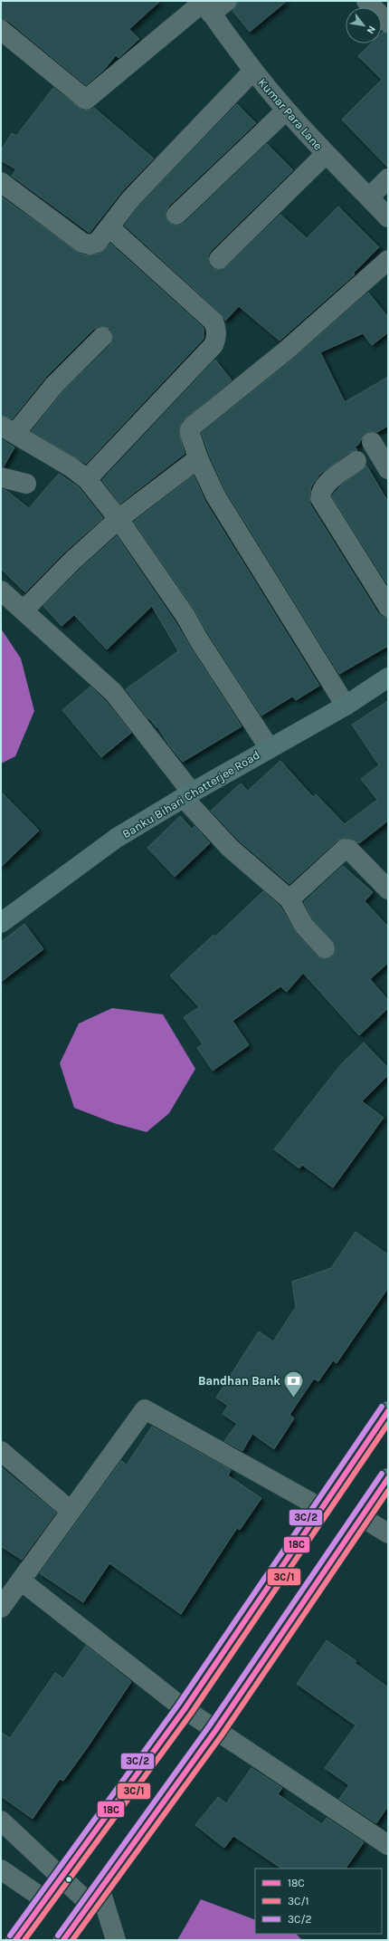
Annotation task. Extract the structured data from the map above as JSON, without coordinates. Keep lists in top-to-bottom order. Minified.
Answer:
{"streets":{"main road":["Banku Bihari Chatterjee Road"],"street":["Kumar Para Lane"]},"places":{"bank":["Bandhan Bank"]},"lines":["transit line 3C/2","transit line 18C","transit line 3C/1"],"legend":["18C","3C/1","3C/2"],"north":"bottom right"}
